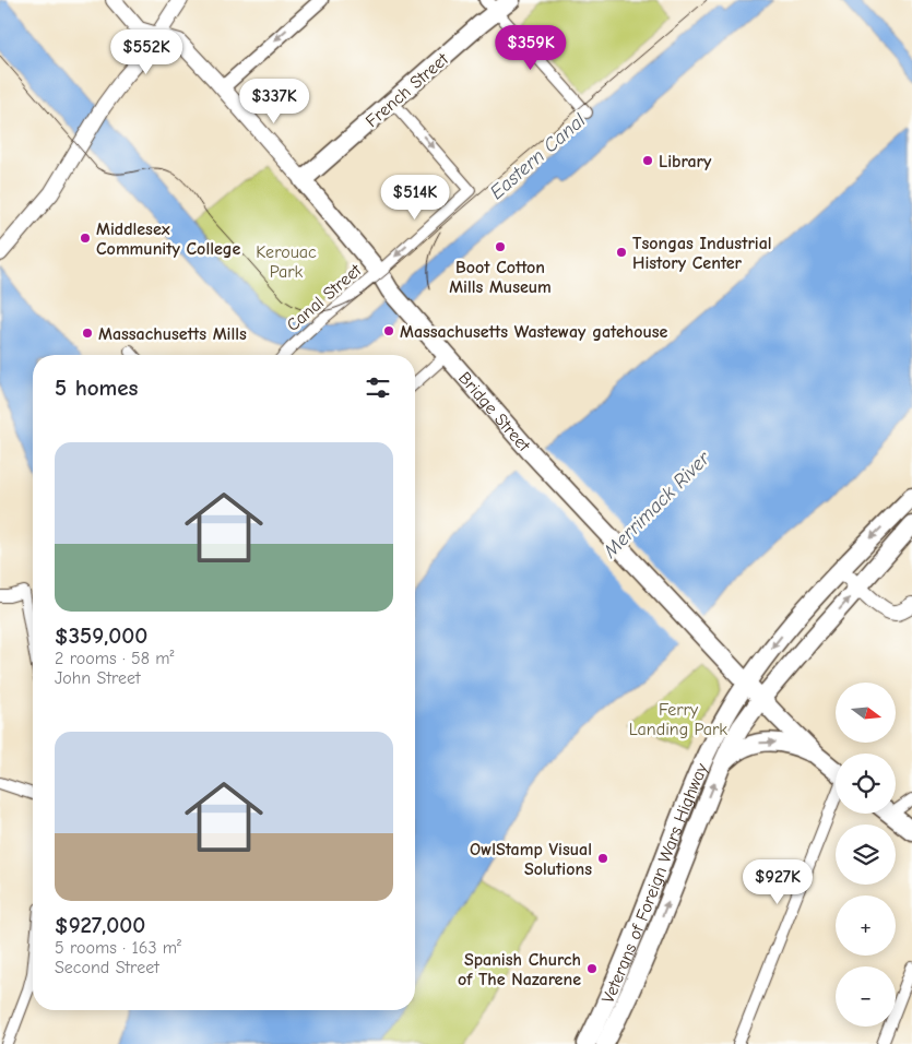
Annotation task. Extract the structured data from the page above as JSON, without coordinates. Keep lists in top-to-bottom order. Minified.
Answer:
{"streets":{"main road":["French Street","Bridge Street","Veterans of Foreign Wars Highway"],"street":["Canal Street"]},"crossings":[["French Street","Canal Street"],["French Street","Bridge Street"],["Canal Street","Bridge Street"],["Bridge Street","Veterans of Foreign Wars Highway"]],"water":["Eastern Canal","Merrimack River"],"parks":["Kerouac Park","Ferry Landing Park"],"places":["Library","Middlesex Community College","Boot Cotton Mills Museum","Tsongas Industrial History Center","Massachusetts Wasteway gatehouse","Massachusetts Mills","OwlStamp Visual Solutions","Spanish Church of The Nazarene"],"north":"right","page":{"price":["$359K","$552K","$337K","$514K","$927K"],"heading":"5 homes","list":[{"name":"$359,000","note":"2 rooms · 58 m² · John Street"},{"name":"$927,000","note":"5 rooms · 163 m² · Second Street"}],"map_buttons":["+","−"]}}
